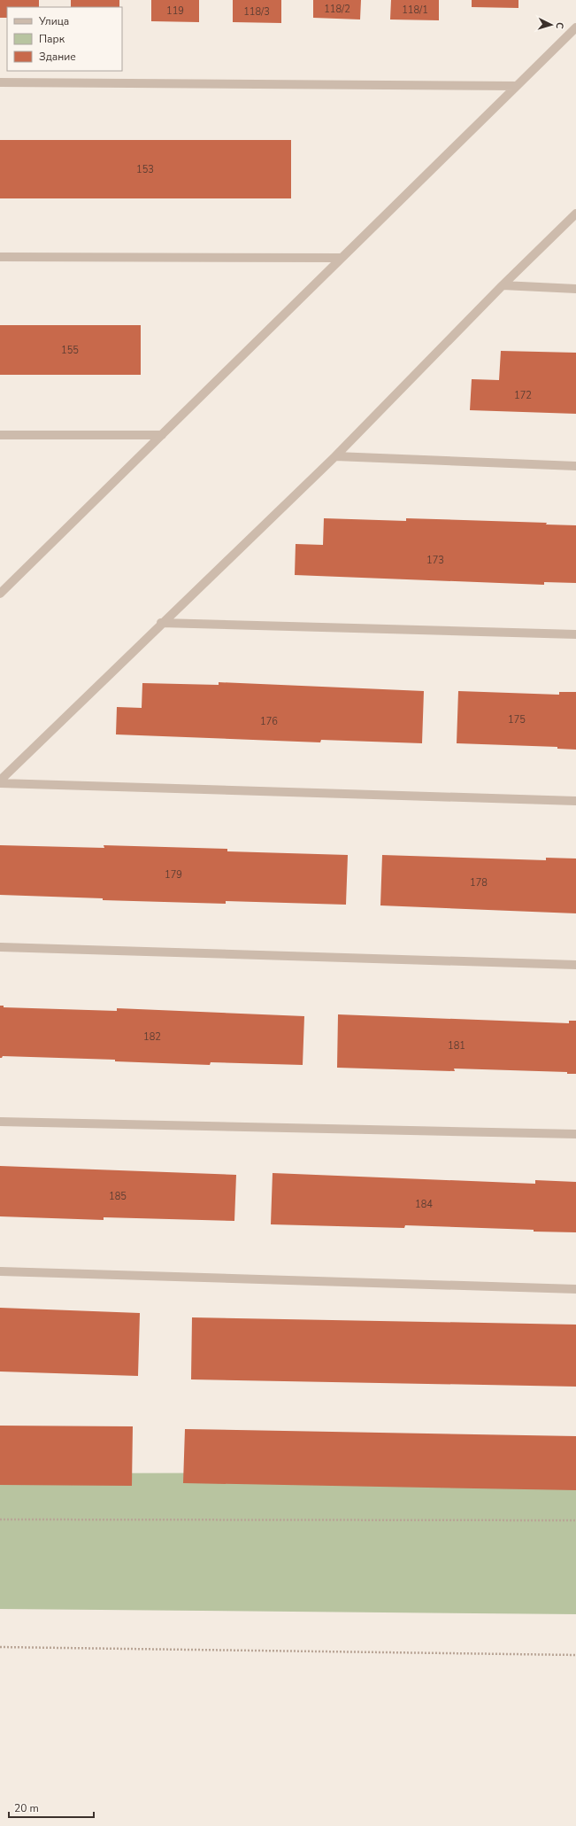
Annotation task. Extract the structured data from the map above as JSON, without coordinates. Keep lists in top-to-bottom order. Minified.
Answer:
{"house_numbers":["118/2","118/1","119","118/3","153","155","172","173","175","176","179","178","182","181","185","184"],"legend":["Улица","Парк","Здание"],"scale_bar":"20 m","north":"right"}
